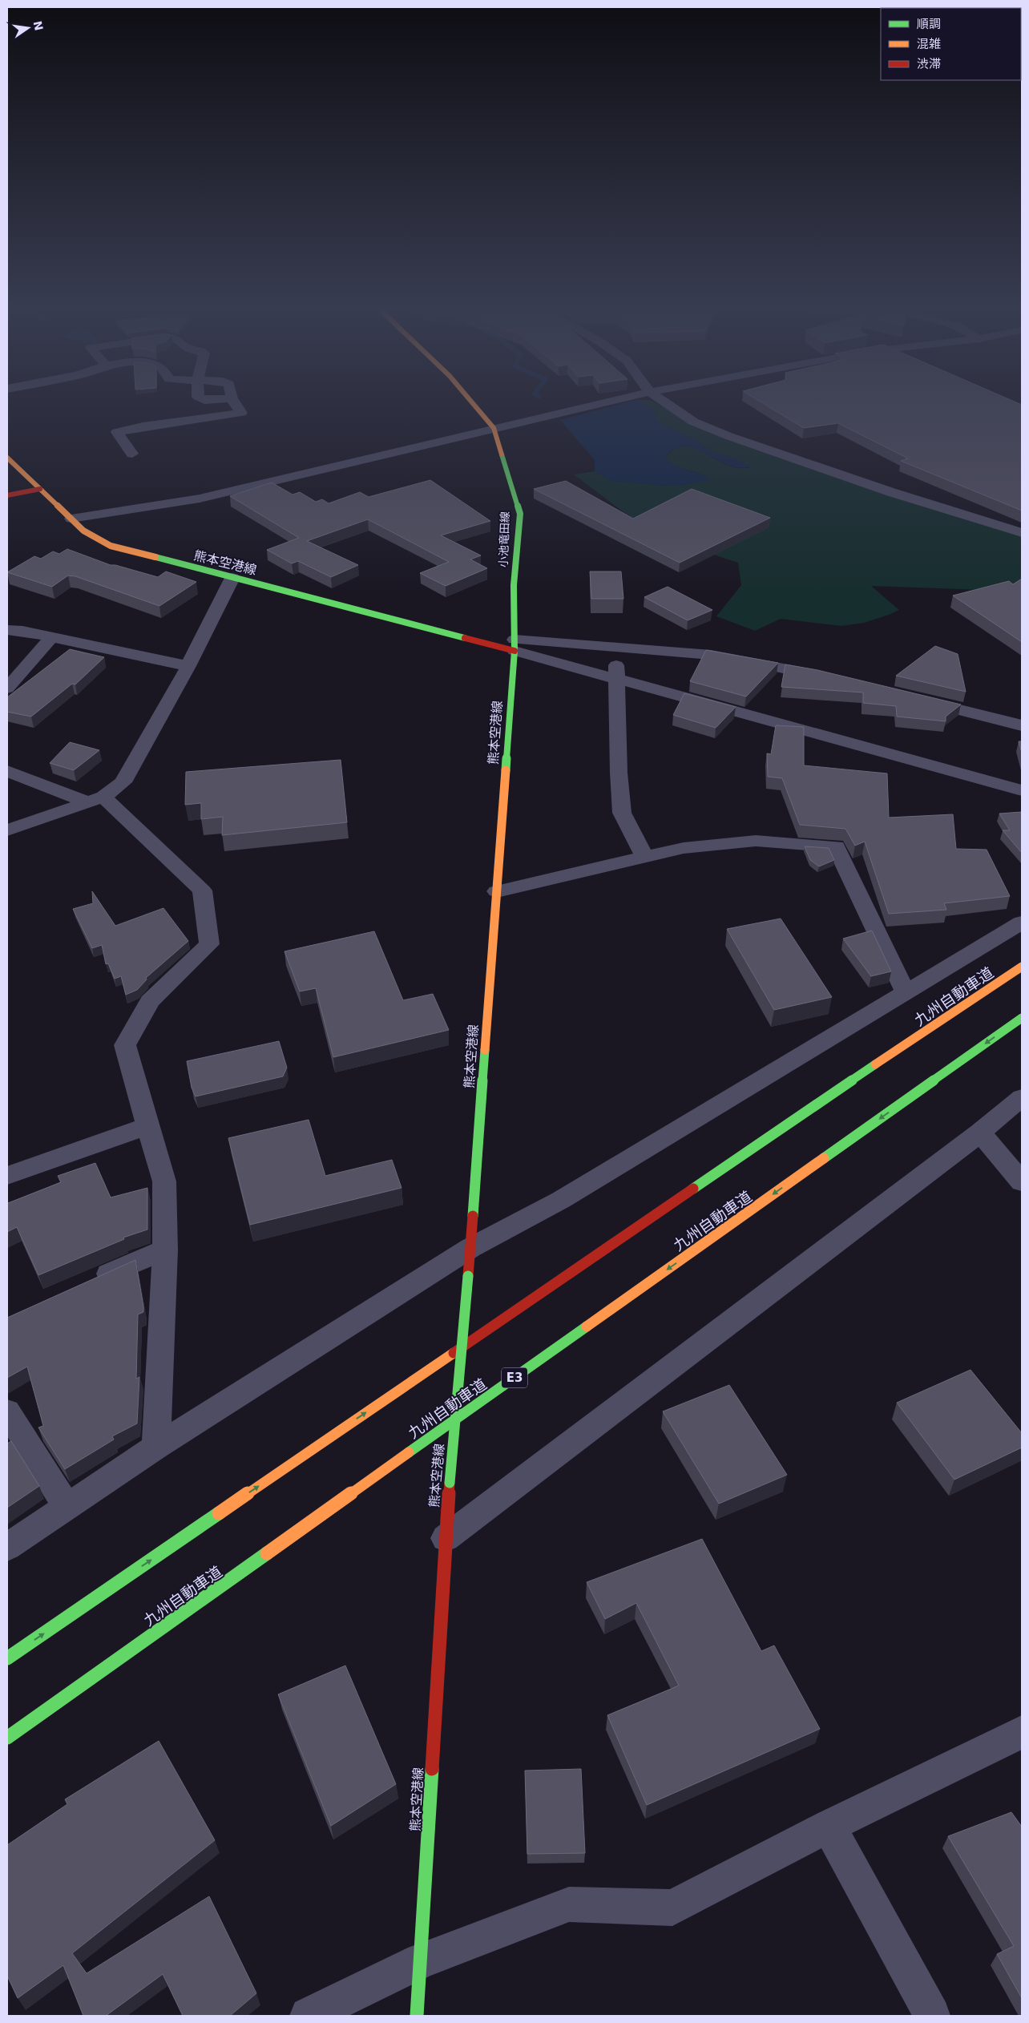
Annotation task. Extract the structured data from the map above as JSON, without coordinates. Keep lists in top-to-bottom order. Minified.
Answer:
{"streets":{"main road":["小池竜田線","熊本空港線","九州自動車道","E3"]},"crossings":[["小池竜田線","熊本空港線"]],"legend":["順調","混雑","渋滞"],"north":"right"}
